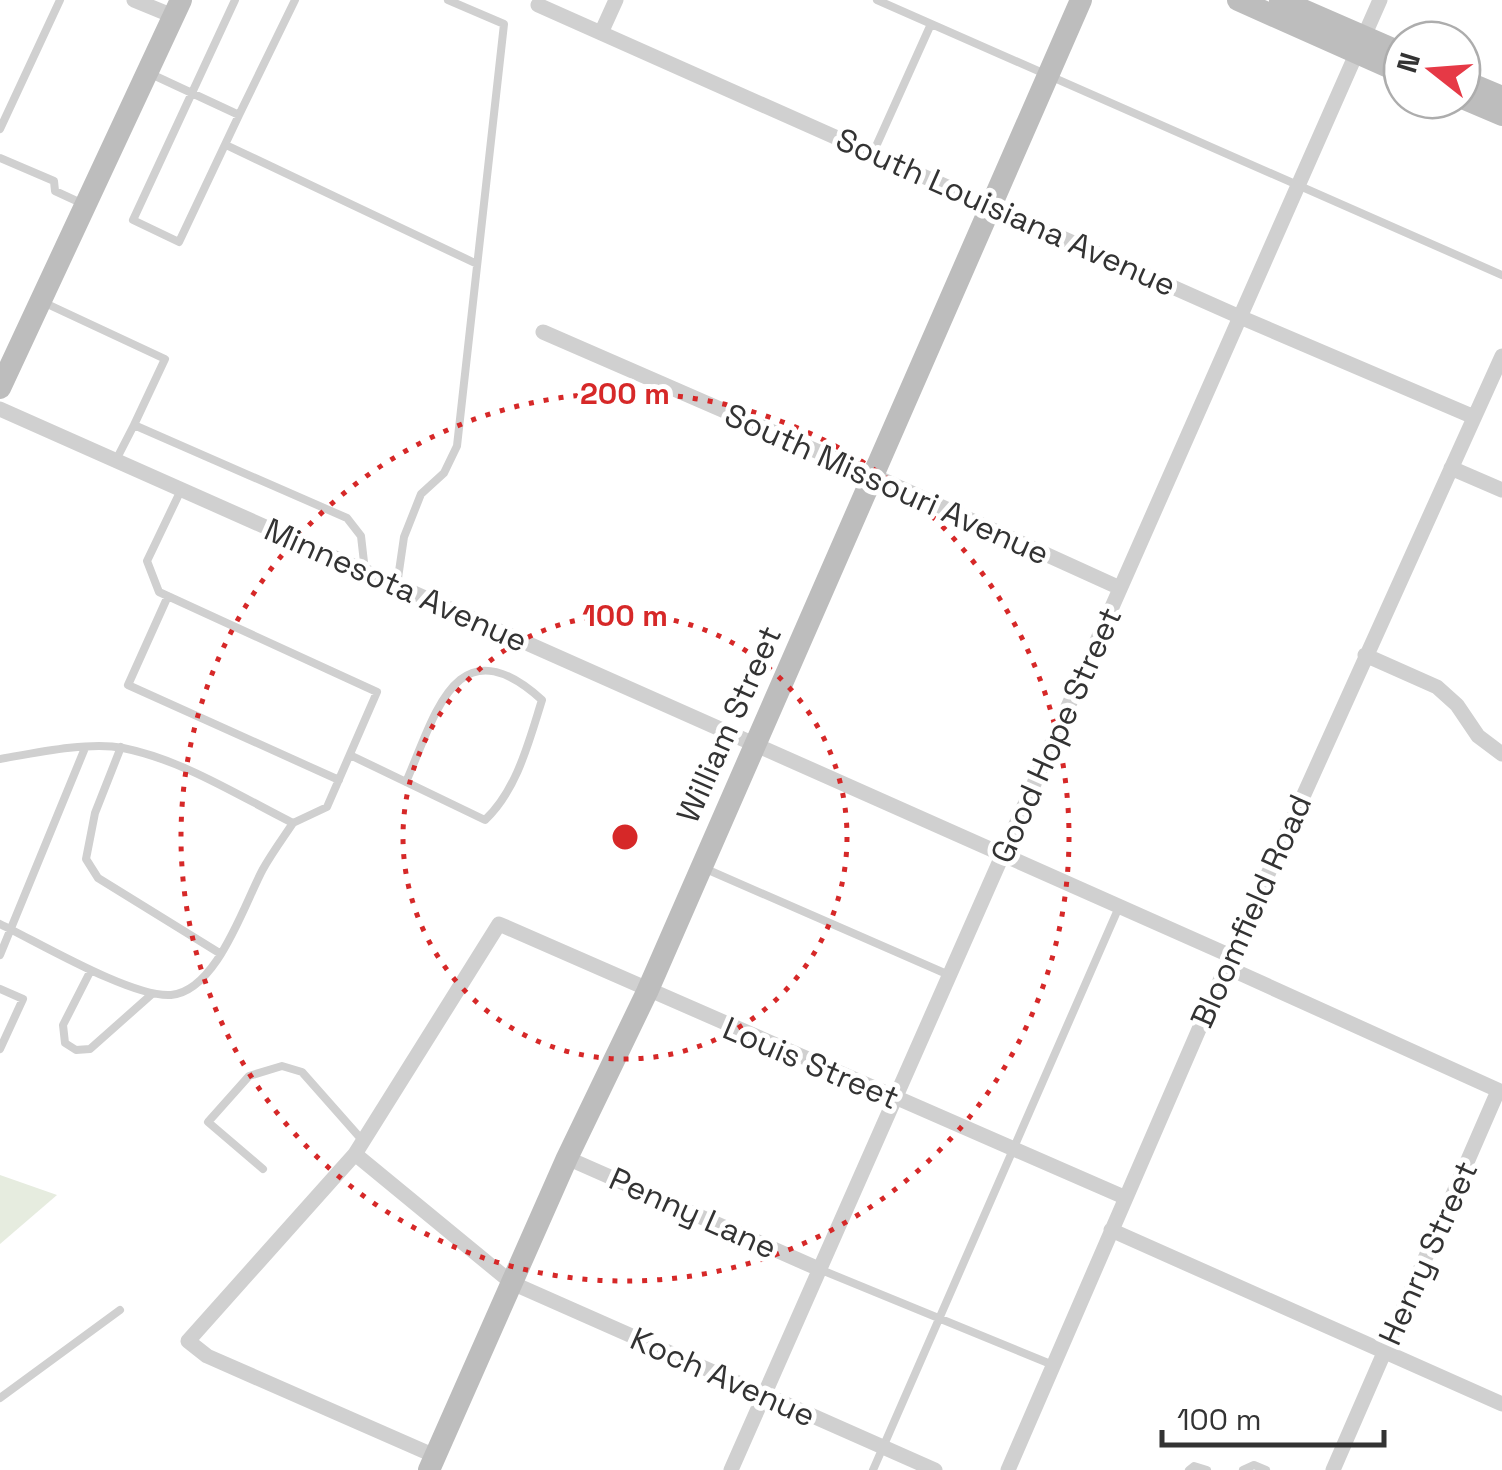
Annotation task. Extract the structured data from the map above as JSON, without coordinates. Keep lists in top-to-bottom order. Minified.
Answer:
{"streets":{"main road":["William Street"],"street":["South Louisiana Avenue","South Missouri Avenue","Minnesota Avenue","Good Hope Street","Bloomfield Road","Louis Street","Penny Lane","Henry Street","Koch Avenue"]},"crossings":[["South Louisiana Avenue","William Street"],["South Louisiana Avenue","Good Hope Street"],["South Louisiana Avenue","Bloomfield Road"],["South Missouri Avenue","William Street"],["South Missouri Avenue","Good Hope Street"],["Minnesota Avenue","William Street"],["Minnesota Avenue","Good Hope Street"],["Minnesota Avenue","Bloomfield Road"],["Minnesota Avenue","Henry Street"],["William Street","Louis Street"],["William Street","Penny Lane"],["William Street","Koch Avenue"],["Good Hope Street","Louis Street"],["Good Hope Street","Penny Lane"],["Good Hope Street","Koch Avenue"],["Bloomfield Road","Louis Street"],["Louis Street","Koch Avenue"]],"scale_bar":"100 m","north":"left","rings":["200 m","100 m"]}
